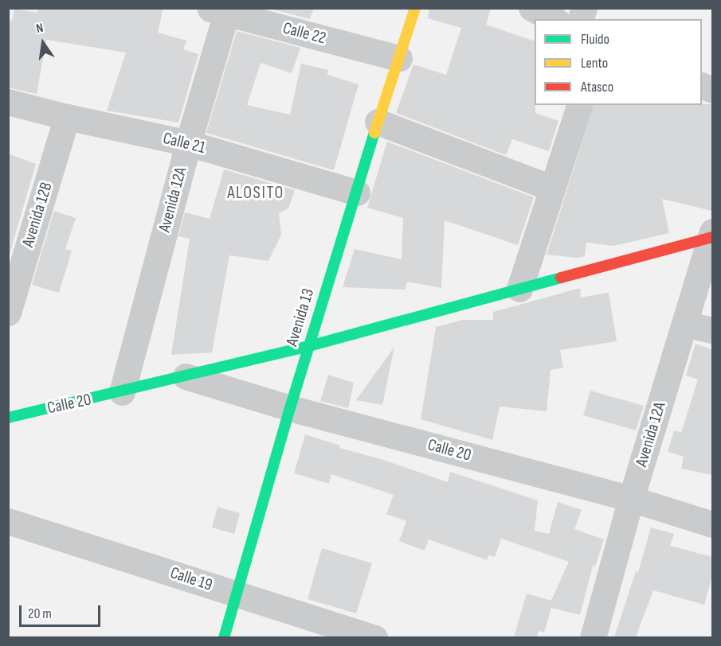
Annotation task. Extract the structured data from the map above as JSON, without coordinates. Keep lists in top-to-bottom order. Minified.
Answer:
{"streets":{"street":["Calle 22","Calle 21","Avenida 12A","Avenida 12B","Avenida 13","Calle 20","Calle 19"]},"crossings":[["Calle 22","Avenida 12A"],["Calle 22","Avenida 13"],["Calle 21","Avenida 12A"],["Calle 21","Avenida 12B"],["Calle 21","Avenida 13"],["Avenida 12A","Calle 20"],["Avenida 13","Calle 20"],["Avenida 13","Calle 19"]],"districts":["ALOSITO"],"legend":["Fluido","Lento","Atasco"],"scale_bar":"20 m","north":"top"}
